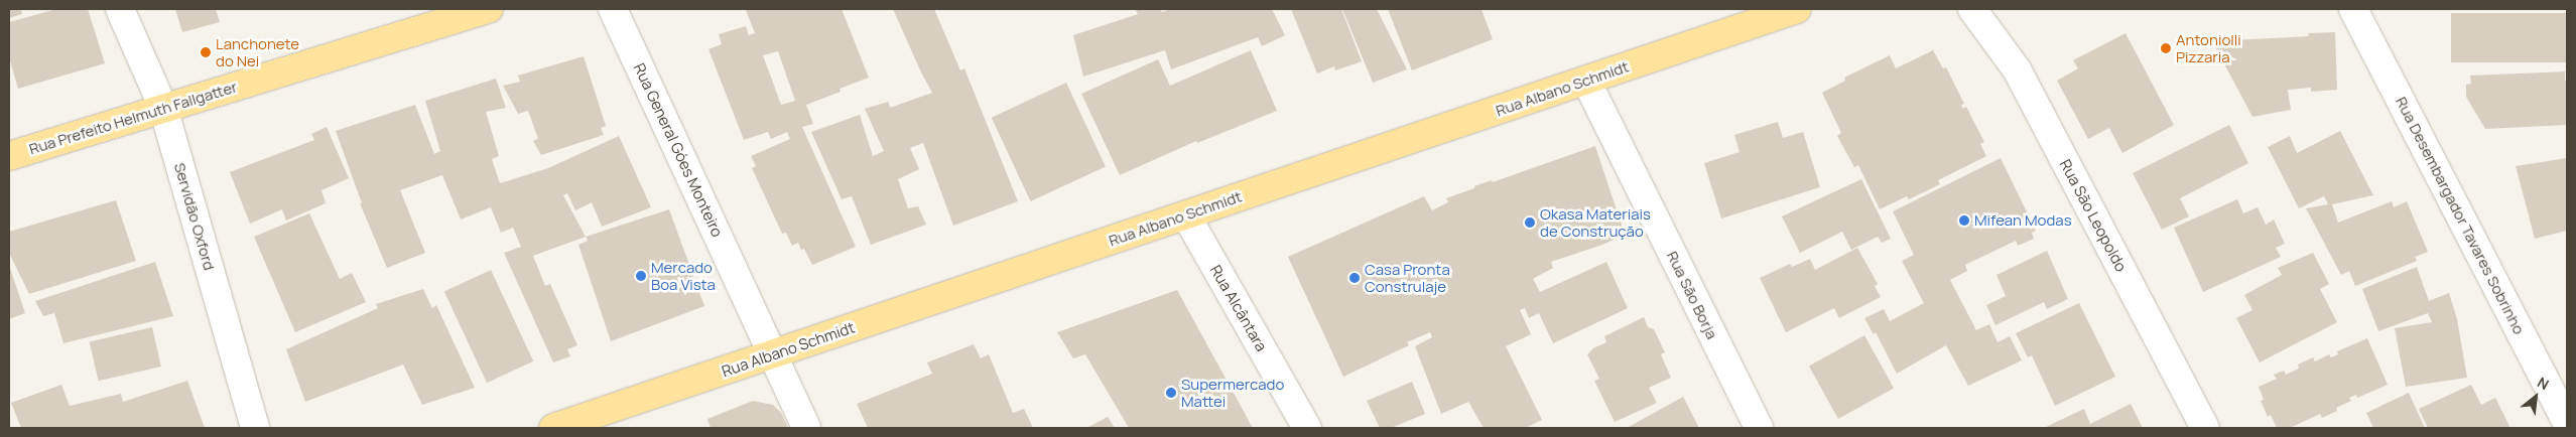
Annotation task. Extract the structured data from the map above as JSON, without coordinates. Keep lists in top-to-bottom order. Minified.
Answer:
{"streets":{"main road":["Rua Albano Schmidt","Rua Prefeito Helmuth Fallgatter"],"street":["Rua General Góes Monteiro","Rua São Leopoldo","Rua Desembargador Tavares Sobrinho","Servidão Oxford","Rua São Borja","Rua Alcântara"]},"crossings":[["Rua Albano Schmidt","Rua General Góes Monteiro"],["Rua Albano Schmidt","Rua São Borja"],["Rua Albano Schmidt","Rua Alcântara"],["Rua Prefeito Helmuth Fallgatter","Servidão Oxford"]],"places":["Antoniolli Pizzaria","Lanchonete do Nei","Mifean Modas","Okasa Materiais de Construção","Mercado Boa Vista","Casa Pronta Construlaje","Supermercado Mattei"],"north":"top right"}
